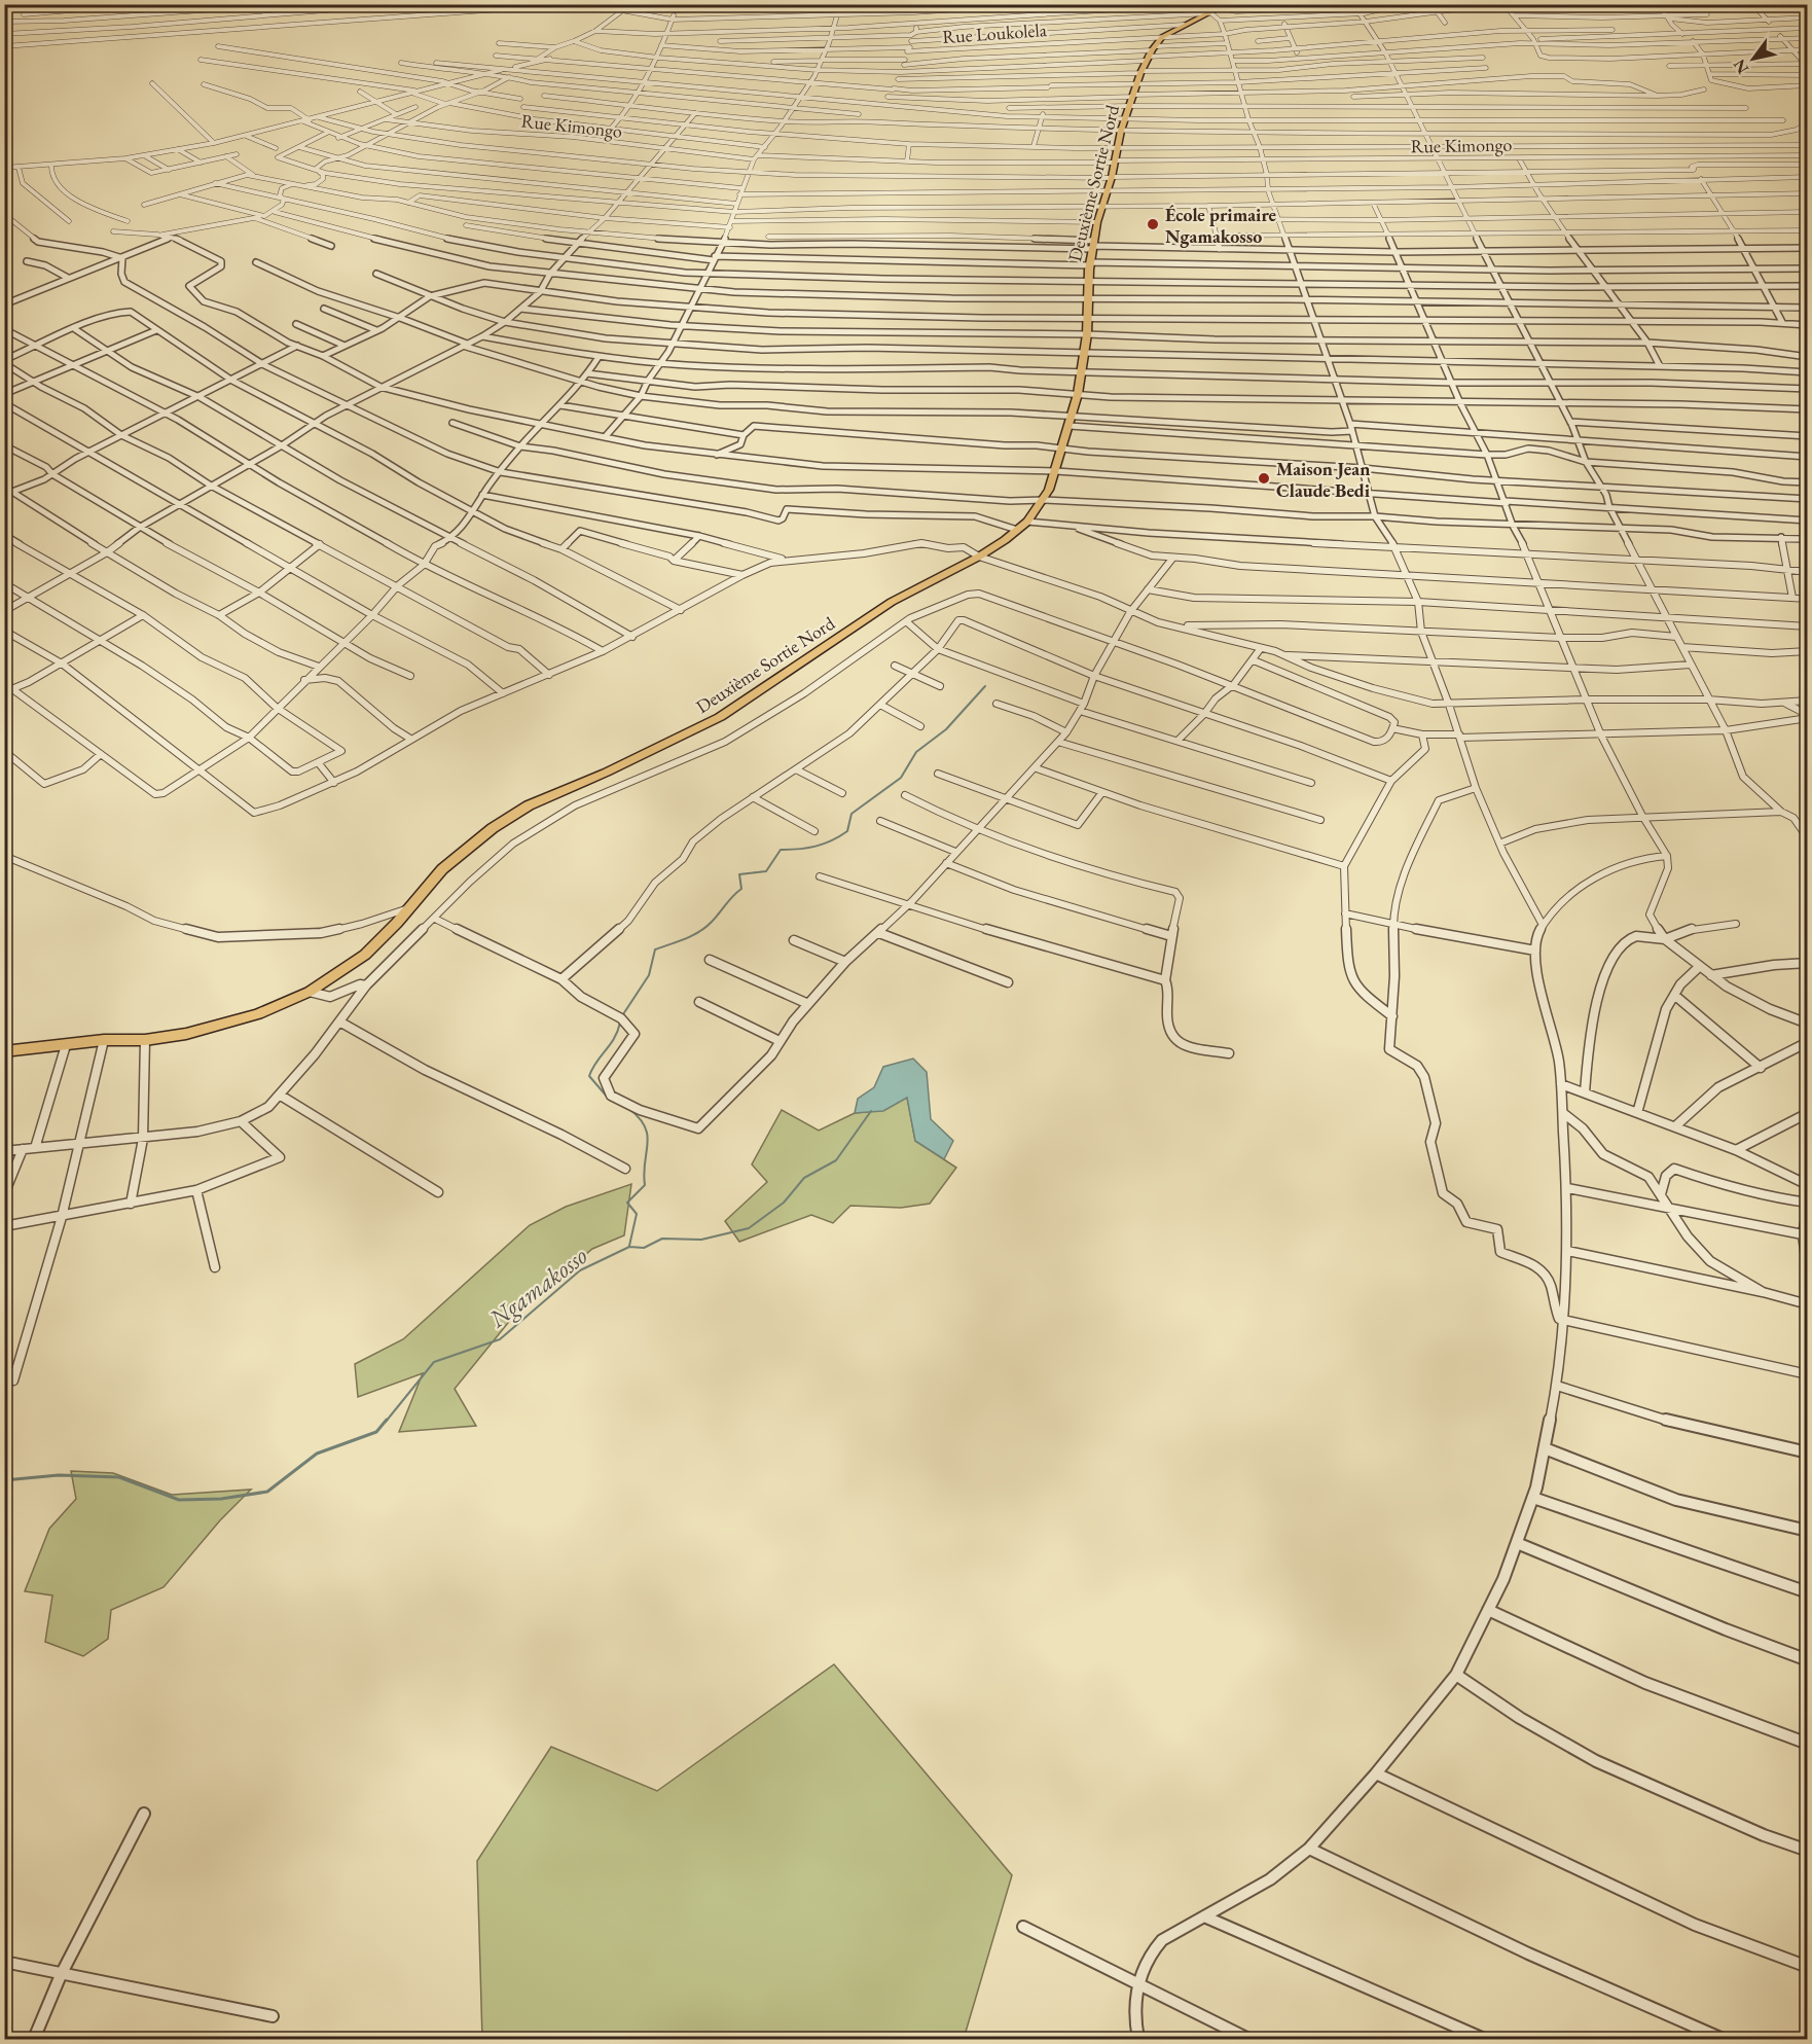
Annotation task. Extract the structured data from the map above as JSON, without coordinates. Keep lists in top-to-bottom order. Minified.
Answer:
{"streets":{"main road":["Deuxième Sortie Nord"],"street":["Rue Loukolela","Rue Kimongo"]},"crossings":[["Rue Loukolela","Deuxième Sortie Nord"],["Rue Kimongo","Deuxième Sortie Nord"]],"water":["Ngamakosso"],"places":["École primaire Ngamakosso","Maison Jean Claude Bedi"],"north":"bottom left"}
